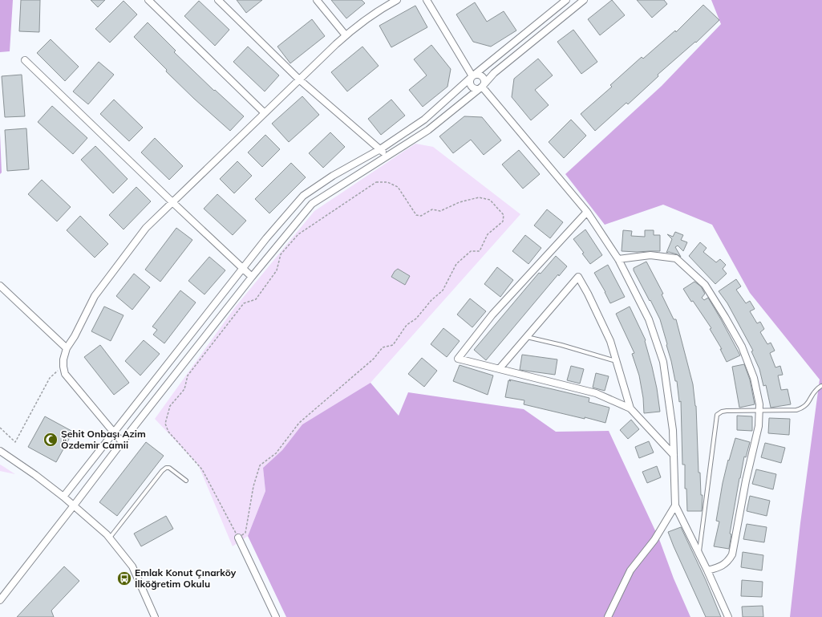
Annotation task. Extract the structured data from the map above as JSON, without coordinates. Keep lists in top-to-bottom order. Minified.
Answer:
{"places":{"mosque":["Şehit Onbaşı Azim Özdemir Camii"],"bus stop":["Emlak Konut Çınarköy İlköğretim Okulu"]}}
